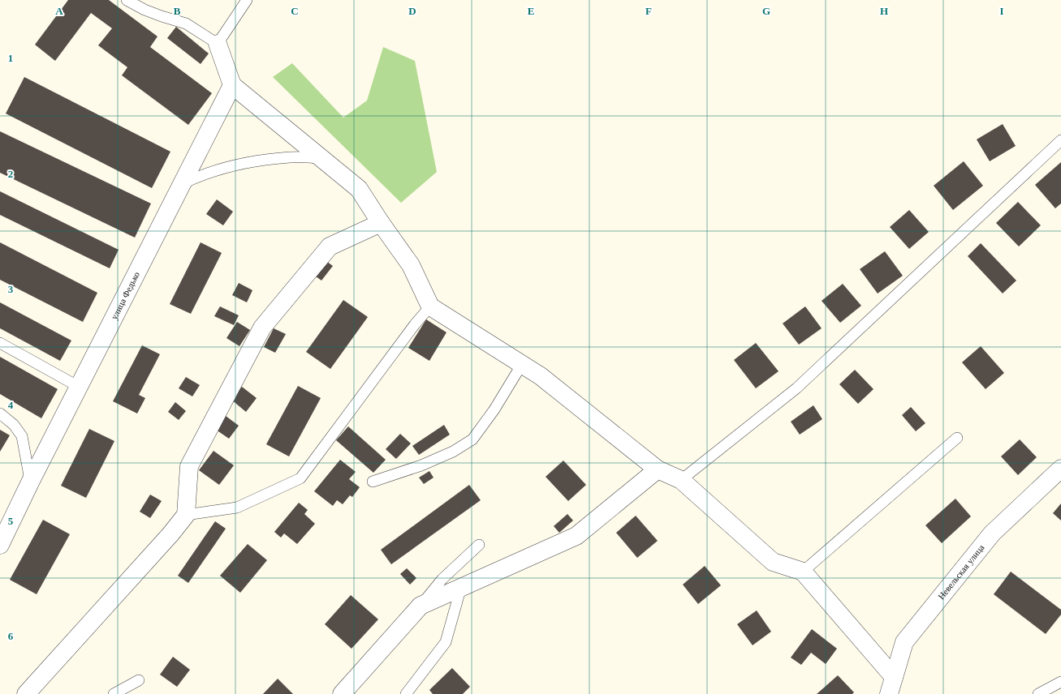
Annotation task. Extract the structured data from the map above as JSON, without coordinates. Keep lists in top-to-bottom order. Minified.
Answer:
{"streets":{"street":["улица Федько","Невельская улица"]},"grid":{"columns":["A","B","C","D","E","F","G","H","I"],"rows":["1","2","3","4","5","6"]}}
